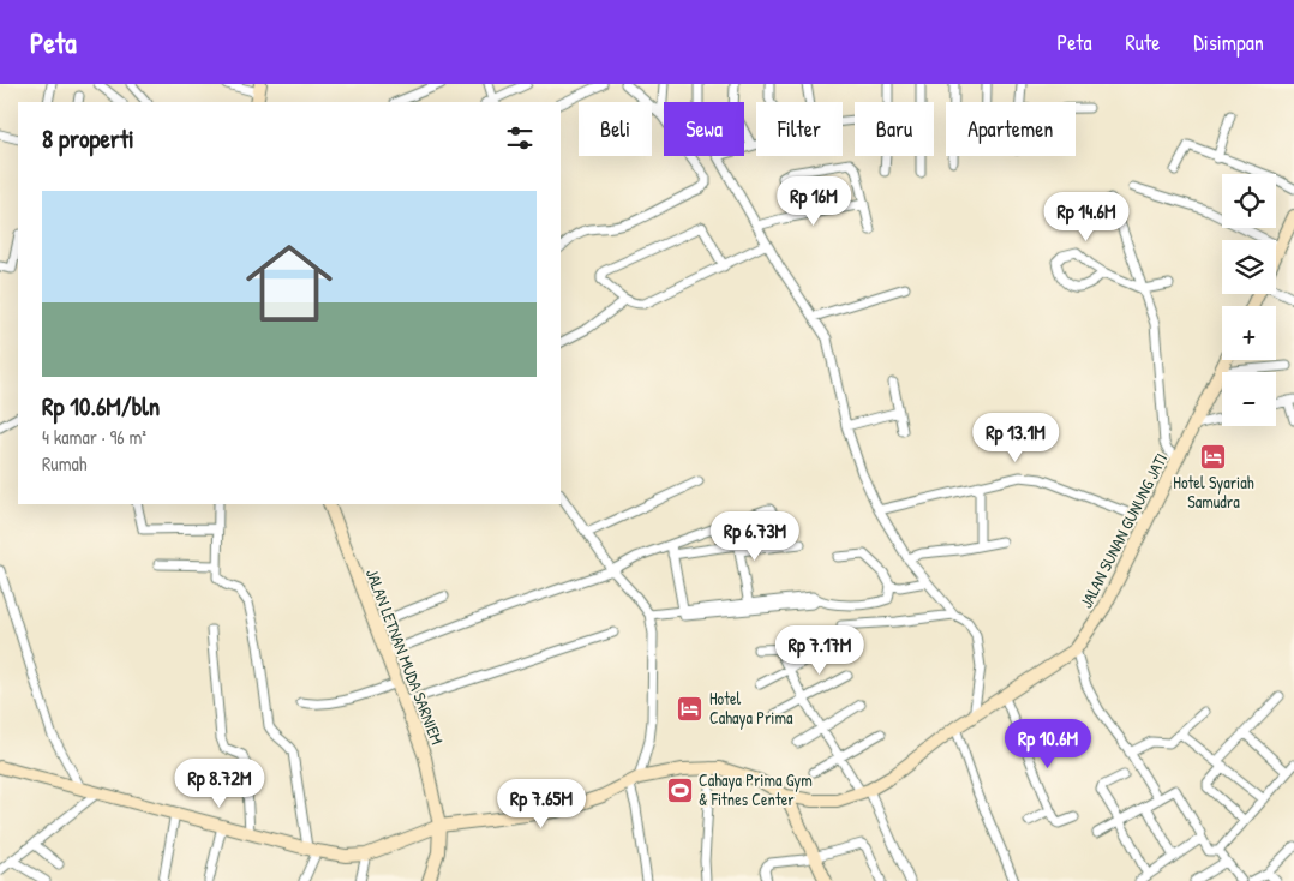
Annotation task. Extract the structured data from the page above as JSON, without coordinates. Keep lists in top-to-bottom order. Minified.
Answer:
{"streets":{"street":["JALAN SUNAN GUNUNG JATI","JALAN LETNAN MUDA SARNIEM"]},"crossings":[["JALAN SUNAN GUNUNG JATI","JALAN LETNAN MUDA SARNIEM"]],"places":{"hotel":["Hotel Syariah Samudra","Hotel Cahaya Prima"],"sports":["Cahaya Prima Gym & Fitnes Center"]},"page":{"header":"Peta","nav":["Peta","Rute","Disimpan"],"chip":["Beli","Sewa","Filter","Baru","Apartemen"],"heading":"8 properti","map_buttons":["+","−"],"list":[{"name":"Rp 10.6M/bln","note":"4 kamar · 96 m² · Rumah"}],"price":["Rp 16M","Rp 14.6M","Rp 13.1M","Rp 6.73M","Rp 7.17M","Rp 10.6M","Rp 8.72M","Rp 7.65M"]}}
